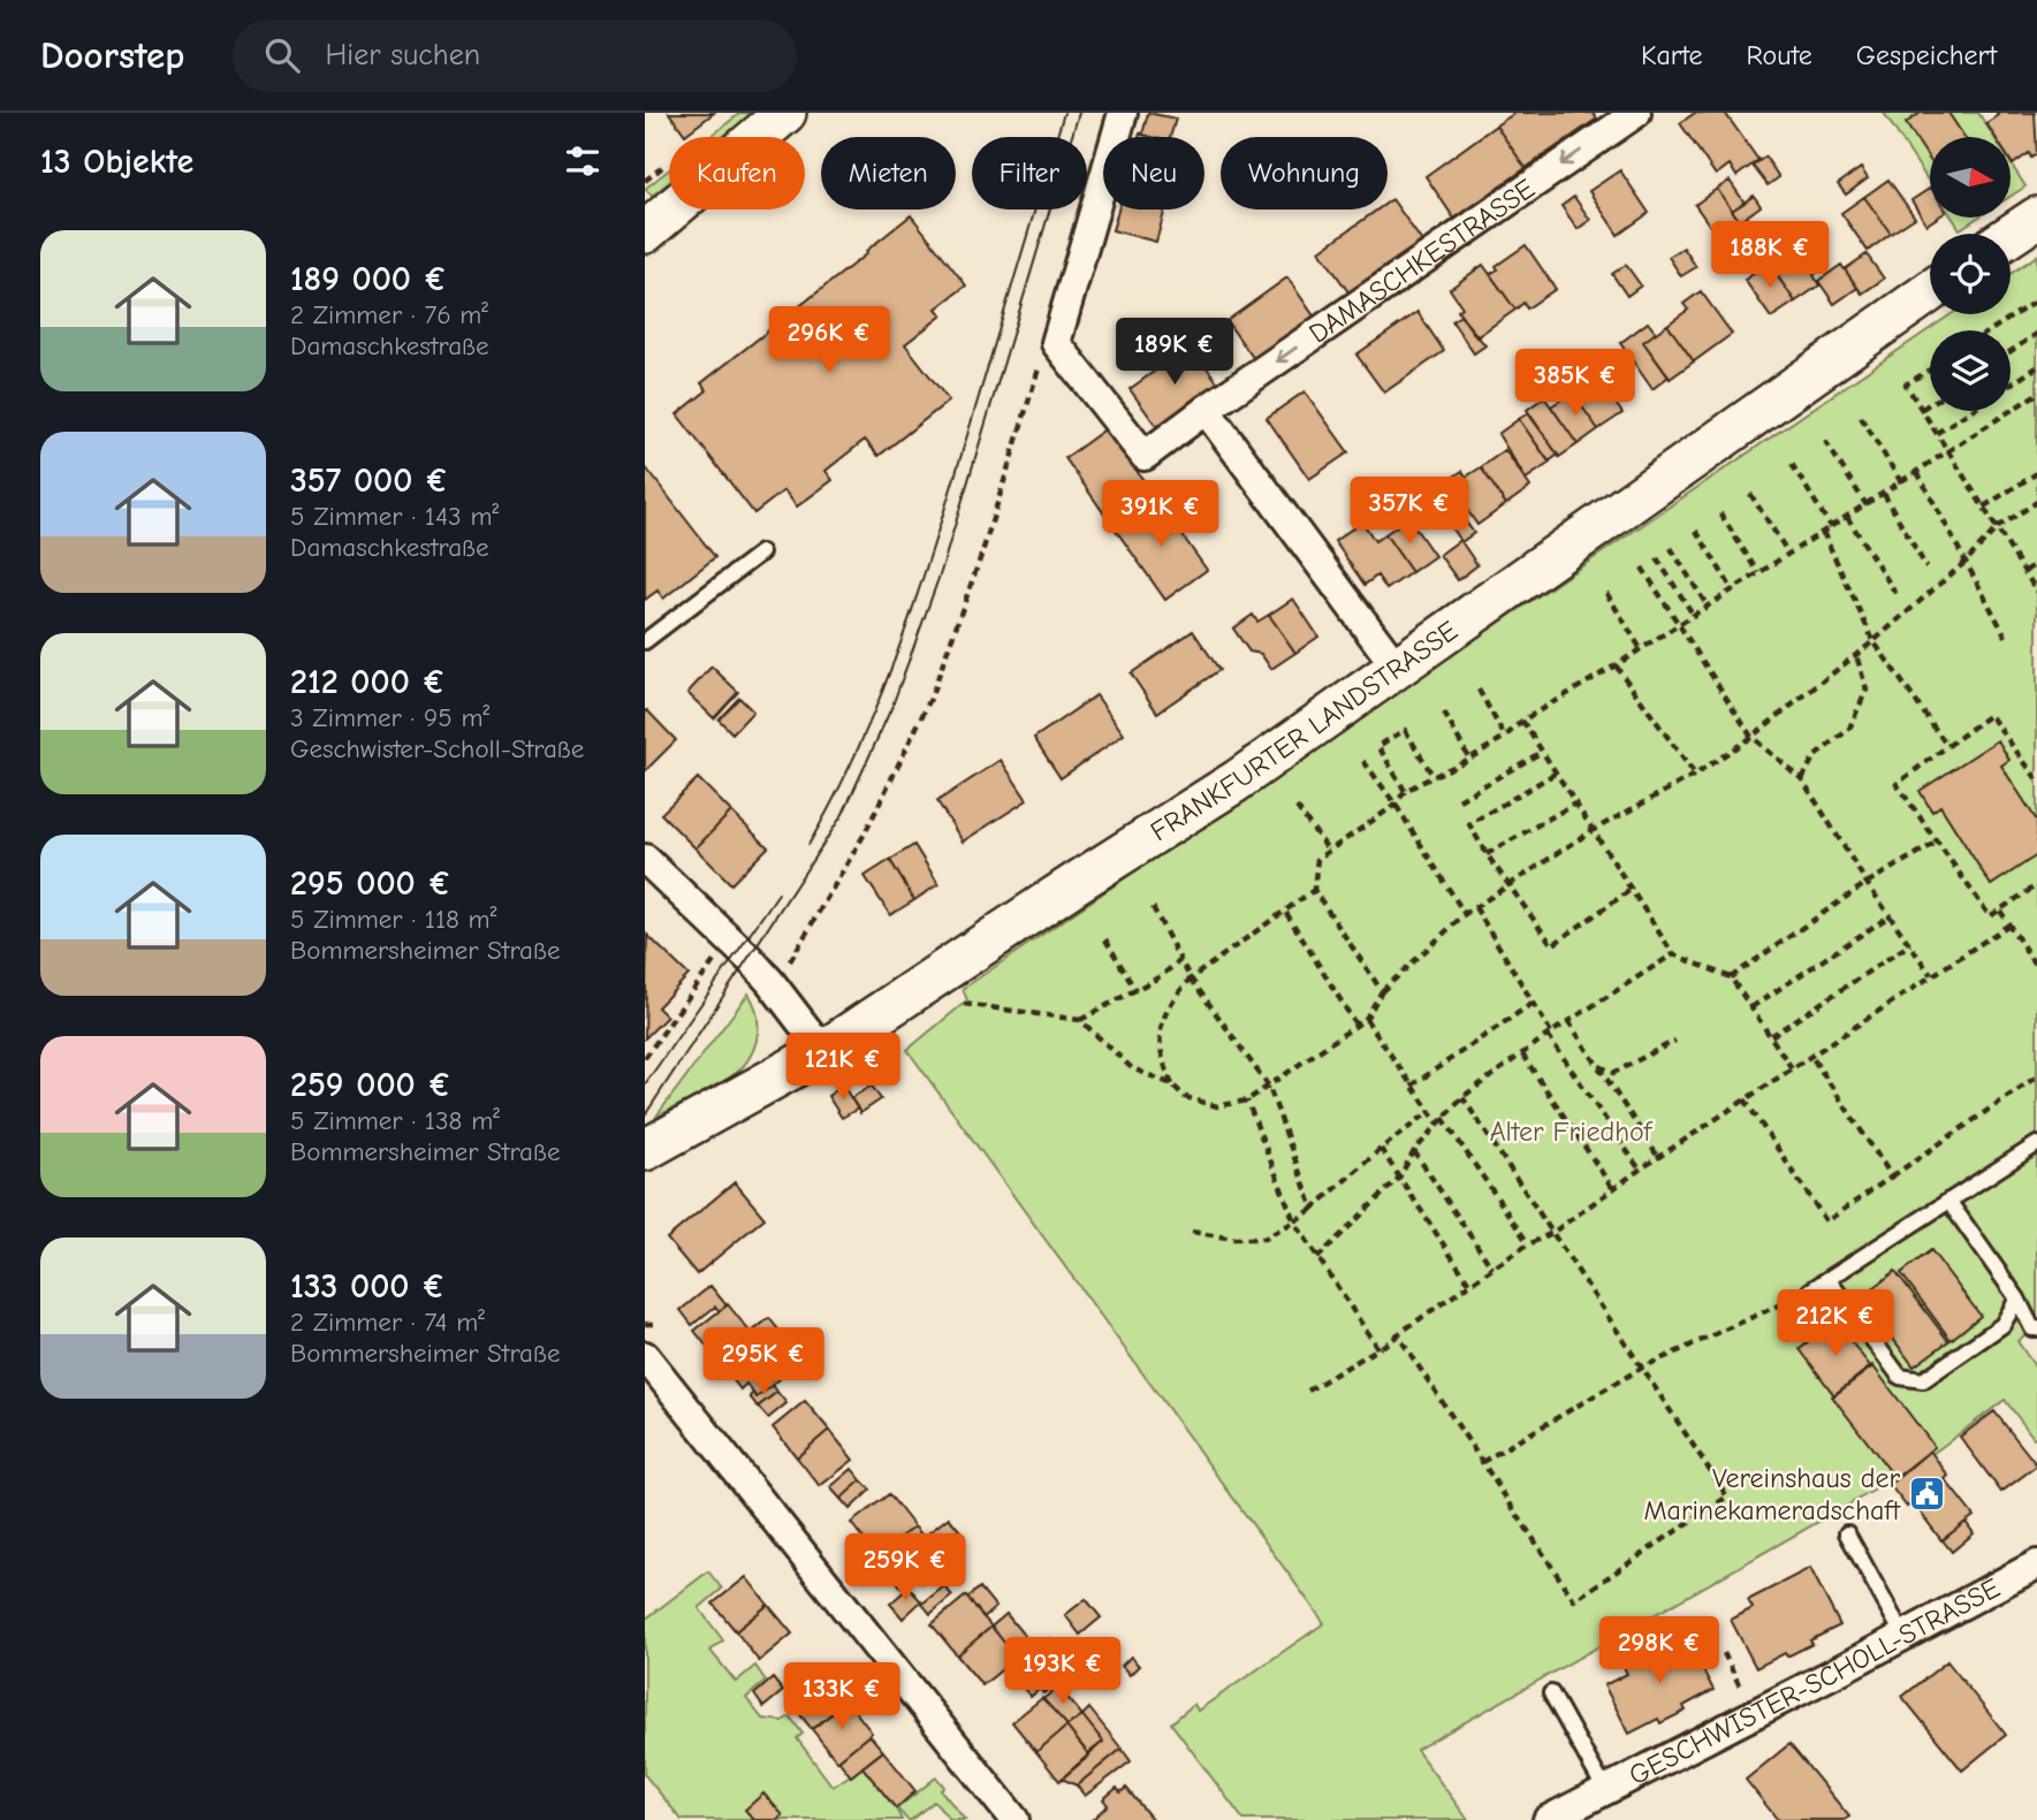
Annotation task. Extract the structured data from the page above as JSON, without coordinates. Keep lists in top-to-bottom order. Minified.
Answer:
{"streets":{"main road":["FRANKFURTER LANDSTRASSE"],"street":["DAMASCHKESTRASSE","GESCHWISTER-SCHOLL-STRASSE"]},"one_way":["DAMASCHKESTRASSE"],"parks":["Alter Friedhof"],"places":{"public building":["Vereinshaus der Marinekameradschaft"]},"north":"right","page":{"header":"Doorstep","search":"Hier suchen","nav":["Karte","Route","Gespeichert"],"heading":"13 Objekte","chip":["Kaufen","Mieten","Filter","Neu","Wohnung"],"list":[{"name":"189 000 €","note":"2 Zimmer · 76 m² · Damaschkestraße"},{"name":"357 000 €","note":"5 Zimmer · 143 m² · Damaschkestraße"},{"name":"212 000 €","note":"3 Zimmer · 95 m² · Geschwister-Scholl-Straße"},{"name":"295 000 €","note":"5 Zimmer · 118 m² · Bommersheimer Straße"},{"name":"259 000 €","note":"5 Zimmer · 138 m² · Bommersheimer Straße"},{"name":"133 000 €","note":"2 Zimmer · 74 m² · Bommersheimer Straße"}],"price":["188K €","296K €","189K €","385K €","357K €","391K €","121K €","212K €","295K €","259K €","298K €","193K €","133K €"]}}
